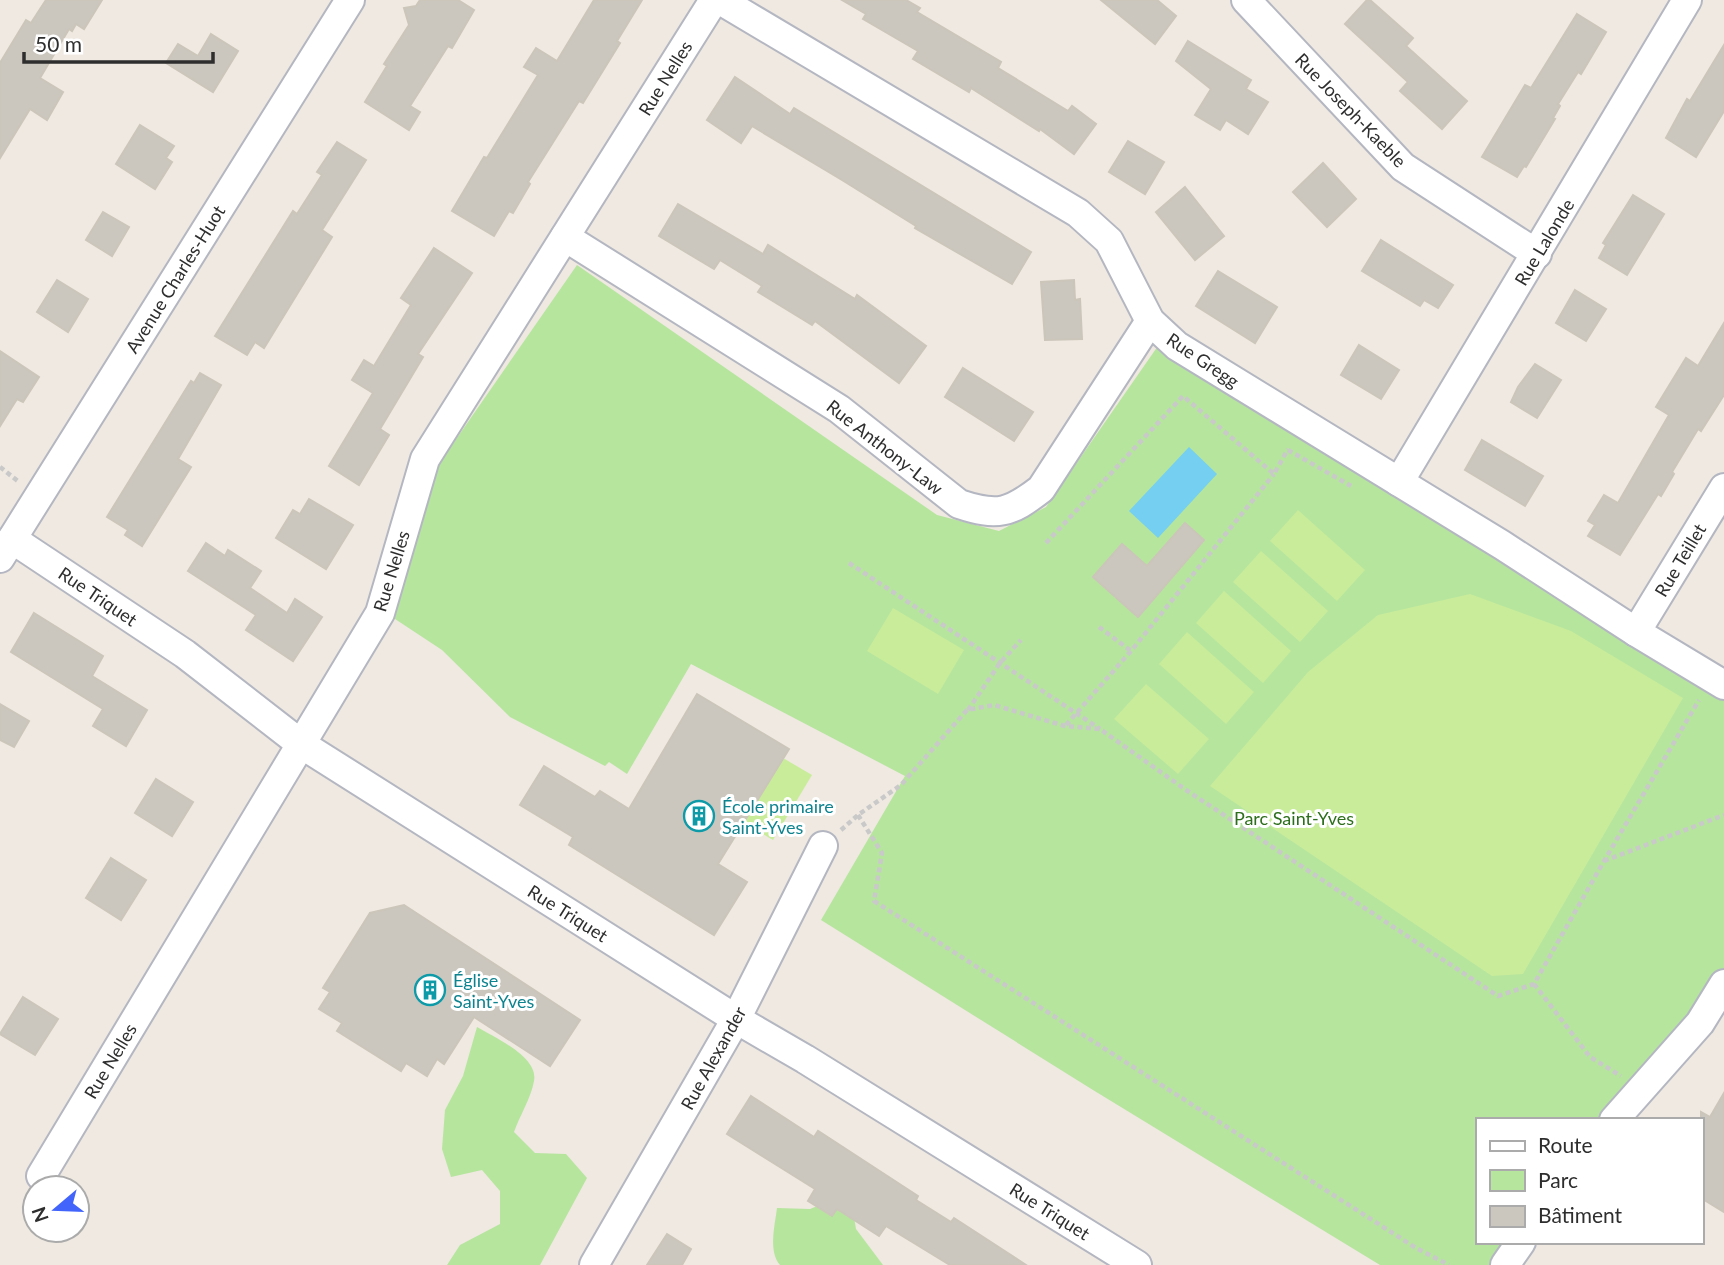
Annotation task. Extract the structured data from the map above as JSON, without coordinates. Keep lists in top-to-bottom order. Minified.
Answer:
{"streets":{"street":["Rue Nelles","Rue Joseph-Kaeble","Rue Lalonde","Avenue Charles-Huot","Rue Gregg","Rue Anthony-Law","Rue Teillet","Rue Triquet","Rue Alexander"]},"crossings":[["Rue Nelles","Rue Anthony-Law"],["Rue Nelles","Rue Triquet"],["Rue Joseph-Kaeble","Rue Lalonde"],["Rue Lalonde","Rue Gregg"],["Avenue Charles-Huot","Rue Triquet"],["Rue Gregg","Rue Anthony-Law"],["Rue Gregg","Rue Teillet"],["Rue Triquet","Rue Alexander"]],"parks":["Parc Saint-Yves"],"places":{"building":["École primaire Saint-Yves","Église Saint-Yves"]},"legend":["Route","Parc","Bâtiment"],"scale_bar":"50 m","north":"left"}
